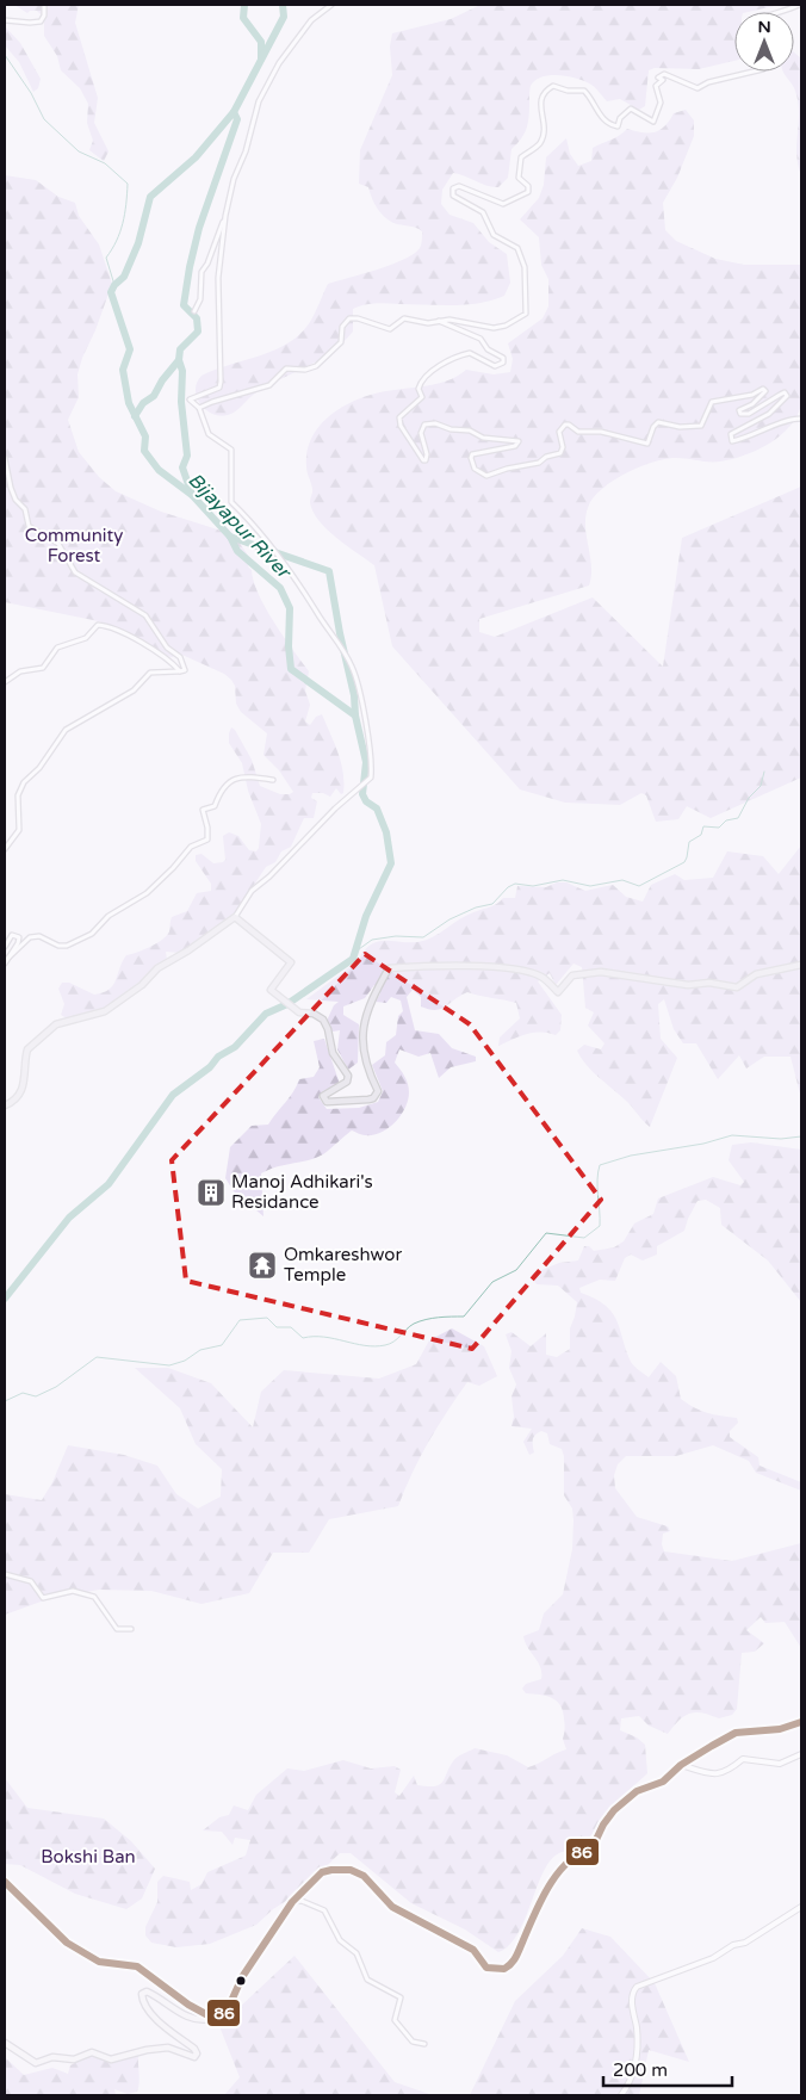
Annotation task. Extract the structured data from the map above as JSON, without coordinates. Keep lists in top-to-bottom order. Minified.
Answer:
{"water":["Bijayapur River"],"parks":["Community Forest","Bokshi Ban"],"places":{"building":["Manoj Adhikari's Residance"],"temple":["Omkareshwor Temple"]},"lines":["transit line 86"],"scale_bar":"200 m","north":"top"}
